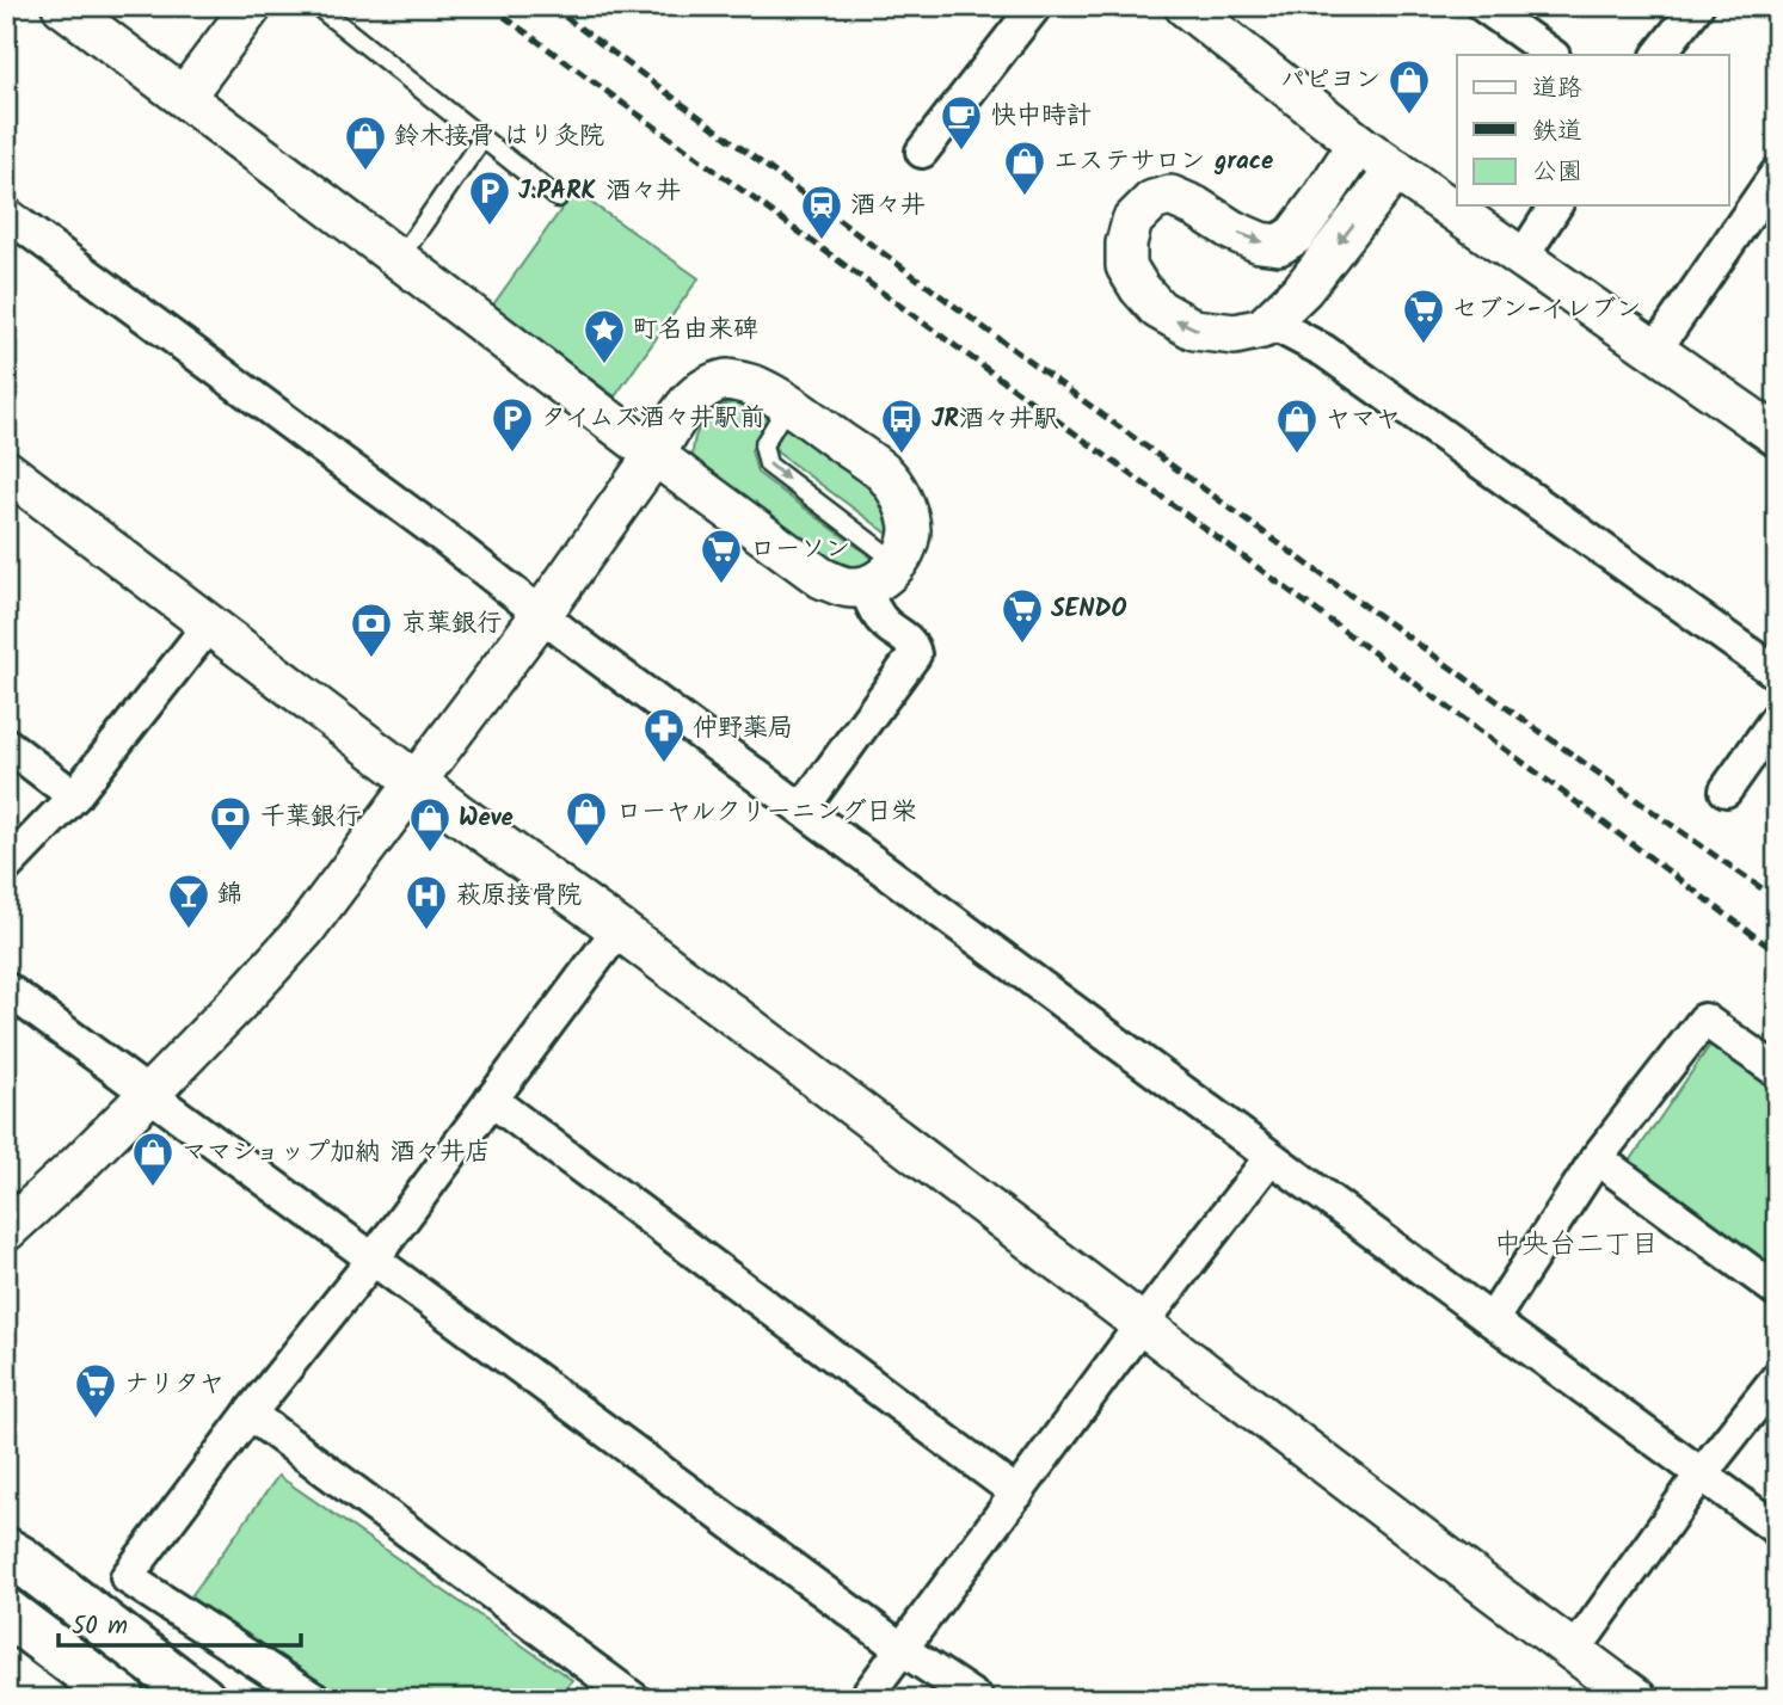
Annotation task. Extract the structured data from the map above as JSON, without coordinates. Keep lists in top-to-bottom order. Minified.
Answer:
{"districts":["中央台二丁目"],"places":{"shop":["パピヨン","鈴木接骨 はり灸院","エステサロン grace","ヤマヤ","ローヤルクリーニング日栄","Weve","ママショップ加納 酒々井店"],"cafe":["快中時計"],"parking":["J.PARK 酒々井","タイムズ酒々井駅前"],"station":["酒々井"],"supermarket":["セブン-イレブン","ローソン","SENDO","ナリタヤ"],"place":["町名由来碑"],"bus stop":["JR酒々井駅"],"bank":["京葉銀行","千葉銀行"],"pharmacy":["仲野薬局"],"bar":["錦"],"hospital":["萩原接骨院"]},"legend":["道路","鉄道","公園"],"scale_bar":"50 m"}
